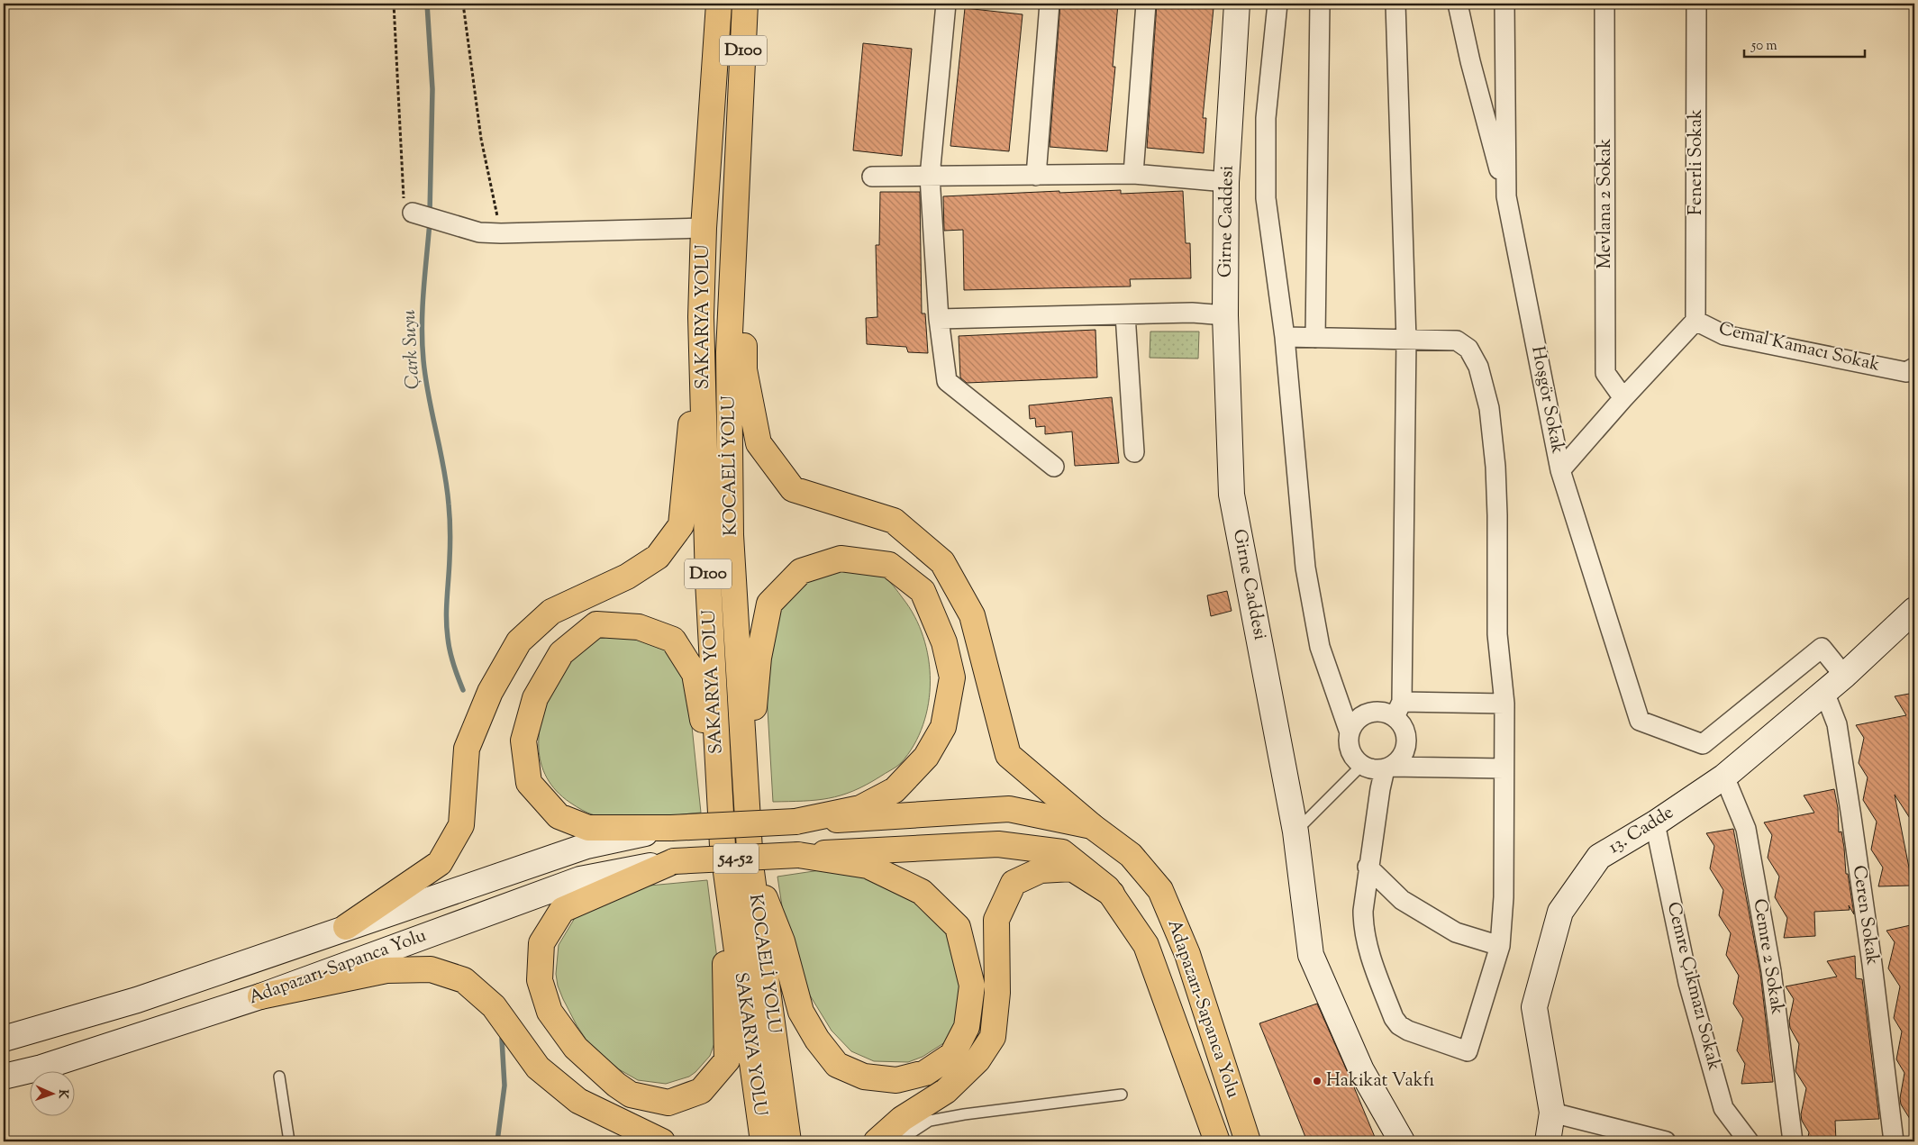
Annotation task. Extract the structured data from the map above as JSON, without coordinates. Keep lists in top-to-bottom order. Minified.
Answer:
{"streets":{"main road":["D100","SAKARYA YOLU","KOCAELİ YOLU","54-52","Adapazarı-Sapanca Yolu"],"street":["Fenerli Sokak","Mevlana 2 Sokak","Girne Caddesi","Cemal Kamacı Sokak","Hoşgör Sokak","13. Cadde","Ceren Sokak","Cemre 2 Sokak","Cemre Çıkmazı Sokak"]},"crossings":[["Fenerli Sokak","Cemal Kamacı Sokak"],["Mevlana 2 Sokak","Cemal Kamacı Sokak"],["Cemal Kamacı Sokak","Hoşgör Sokak"],["Hoşgör Sokak","13. Cadde"],["13. Cadde","Ceren Sokak"],["13. Cadde","Cemre 2 Sokak"],["13. Cadde","Cemre Çıkmazı Sokak"],["54-52","Adapazarı-Sapanca Yolu"]],"water":["Çark Suyu"],"places":["Hakikat Vakfı"],"scale_bar":"50 m","north":"right"}
